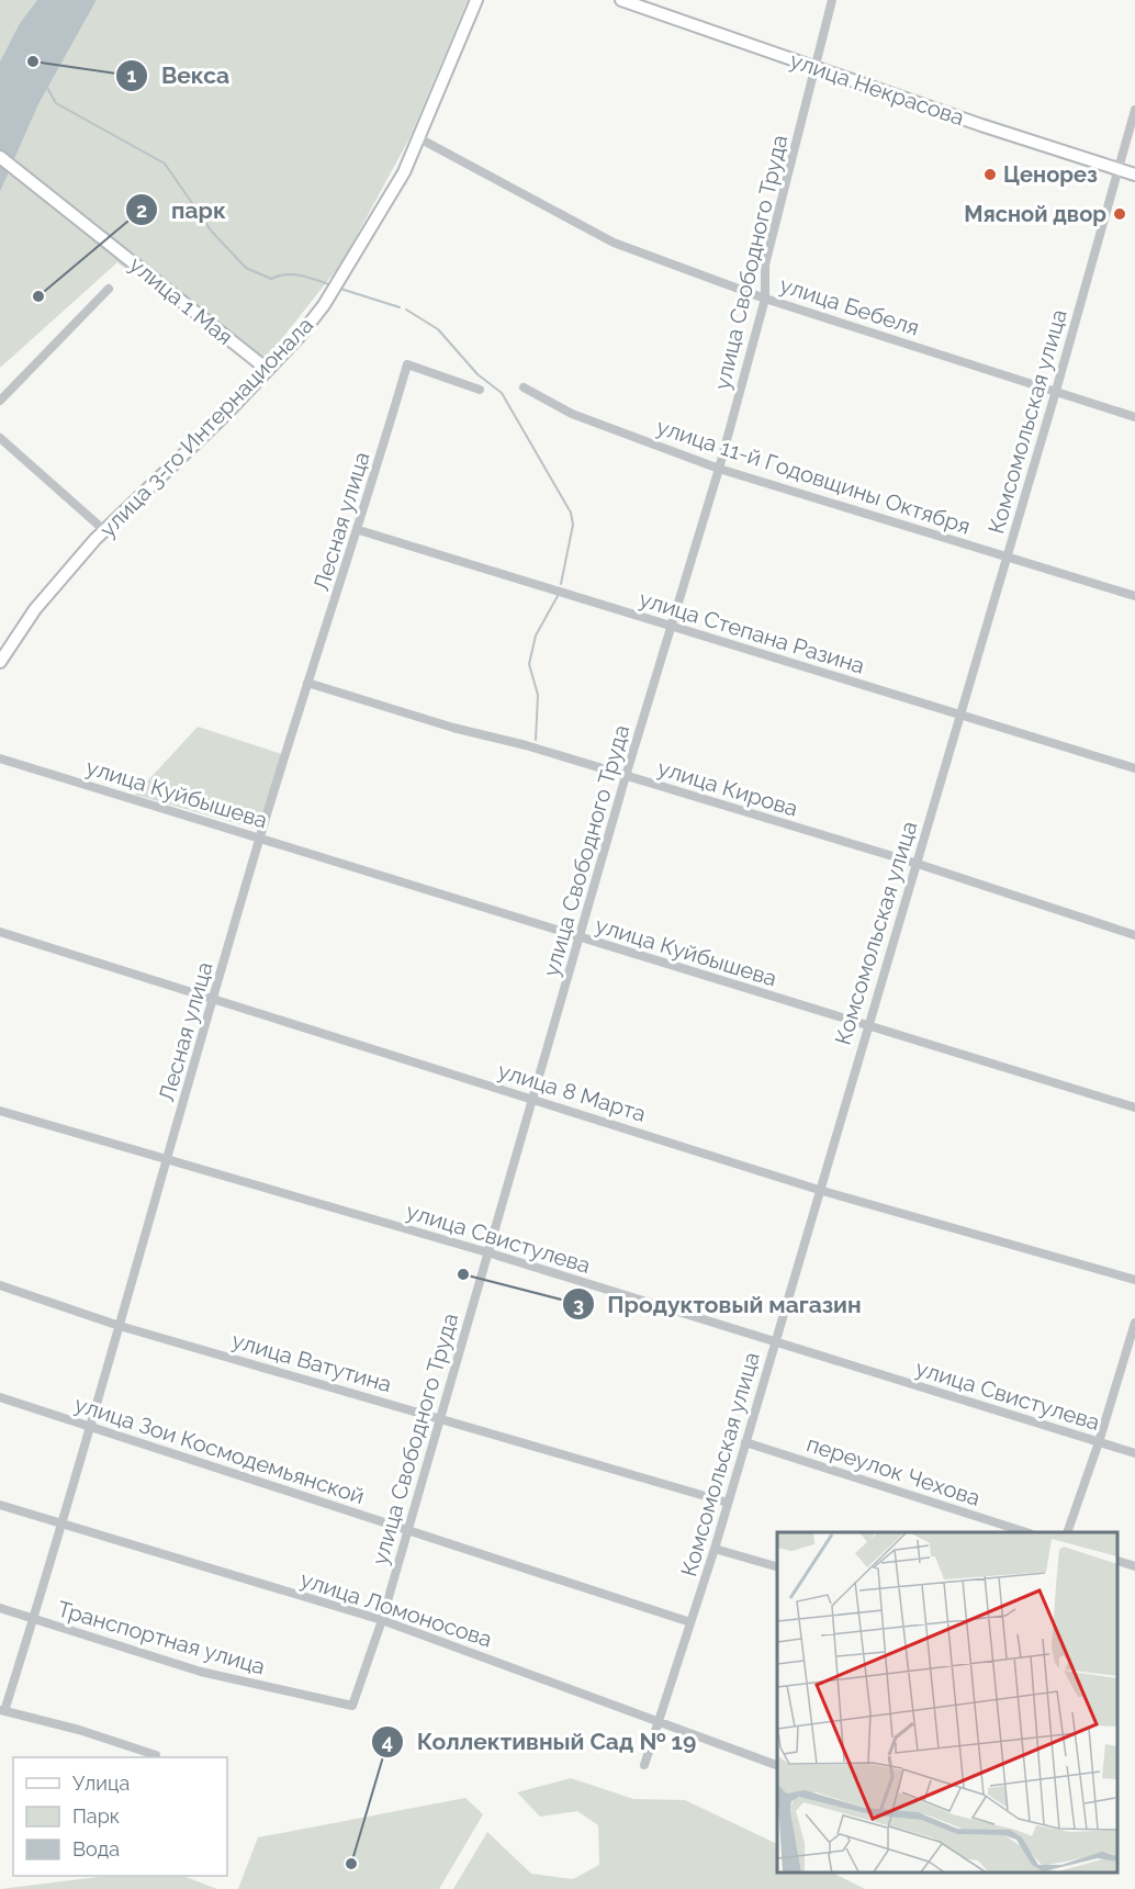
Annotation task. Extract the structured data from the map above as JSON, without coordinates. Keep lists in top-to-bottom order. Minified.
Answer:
{"streets":{"street":["улица Некрасова","улица Свободного Труда","улица 1 Мая","улица Бебеля","Комсомольская улица","улица 3-го Интернационала","улица 11-й Годовщины Октября","Лесная улица","улица Степана Разина","улица Кирова","улица Куйбышева","улица 8 Марта","улица Свистулева","улица Ватутина","улица Зои Космодемьянской","переулок Чехова","улица Ломоносова","Транспортная улица"]},"crossings":[["улица Некрасова","улица Свободного Труда"],["улица Некрасова","Комсомольская улица"],["улица Свободного Труда","улица Бебеля"],["улица Свободного Труда","улица 11-й Годовщины Октября"],["улица Свободного Труда","улица Степана Разина"],["улица Свободного Труда","улица Кирова"],["улица Свободного Труда","улица Куйбышева"],["улица Свободного Труда","улица 8 Марта"],["улица Свободного Труда","улица Свистулева"],["улица Свободного Труда","улица Ватутина"],["улица Свободного Труда","улица Зои Космодемьянской"],["улица Свободного Труда","улица Ломоносова"],["улица Свободного Труда","Транспортная улица"],["улица 1 Мая","улица 3-го Интернационала"],["улица Бебеля","Комсомольская улица"],["улица Бебеля","улица 3-го Интернационала"],["Комсомольская улица","улица 11-й Годовщины Октября"],["Комсомольская улица","улица Степана Разина"],["Комсомольская улица","улица Кирова"],["Комсомольская улица","улица Куйбышева"],["Комсомольская улица","улица 8 Марта"],["Комсомольская улица","улица Свистулева"],["Комсомольская улица","улица Ватутина"],["Комсомольская улица","улица Зои Космодемьянской"],["Комсомольская улица","переулок Чехова"],["Комсомольская улица","улица Ломоносова"],["Лесная улица","улица Степана Разина"],["Лесная улица","улица Кирова"],["Лесная улица","улица Куйбышева"],["Лесная улица","улица 8 Марта"],["Лесная улица","улица Свистулева"],["Лесная улица","улица Ватутина"],["Лесная улица","улица Зои Космодемьянской"],["Лесная улица","улица Ломоносова"],["Лесная улица","Транспортная улица"]],"places":["Векса","Ценорез","Мясной двор","парк","Продуктовый магазин","Коллективный Сад № 19"],"legend":["Улица","Парк","Вода"]}
